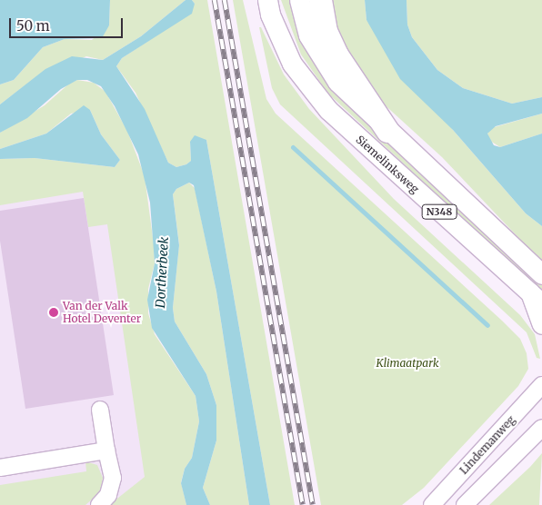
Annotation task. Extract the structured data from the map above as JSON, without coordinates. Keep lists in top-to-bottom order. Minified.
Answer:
{"streets":{"highway":["N348"],"main road":["Siemelinksweg"],"street":["Lindemanweg"]},"crossings":[["Siemelinksweg","N348"]],"water":["Dortherbeek"],"parks":["Klimaatpark"],"places":["Van der Valk Hotel Deventer"],"scale_bar":"50 m"}
